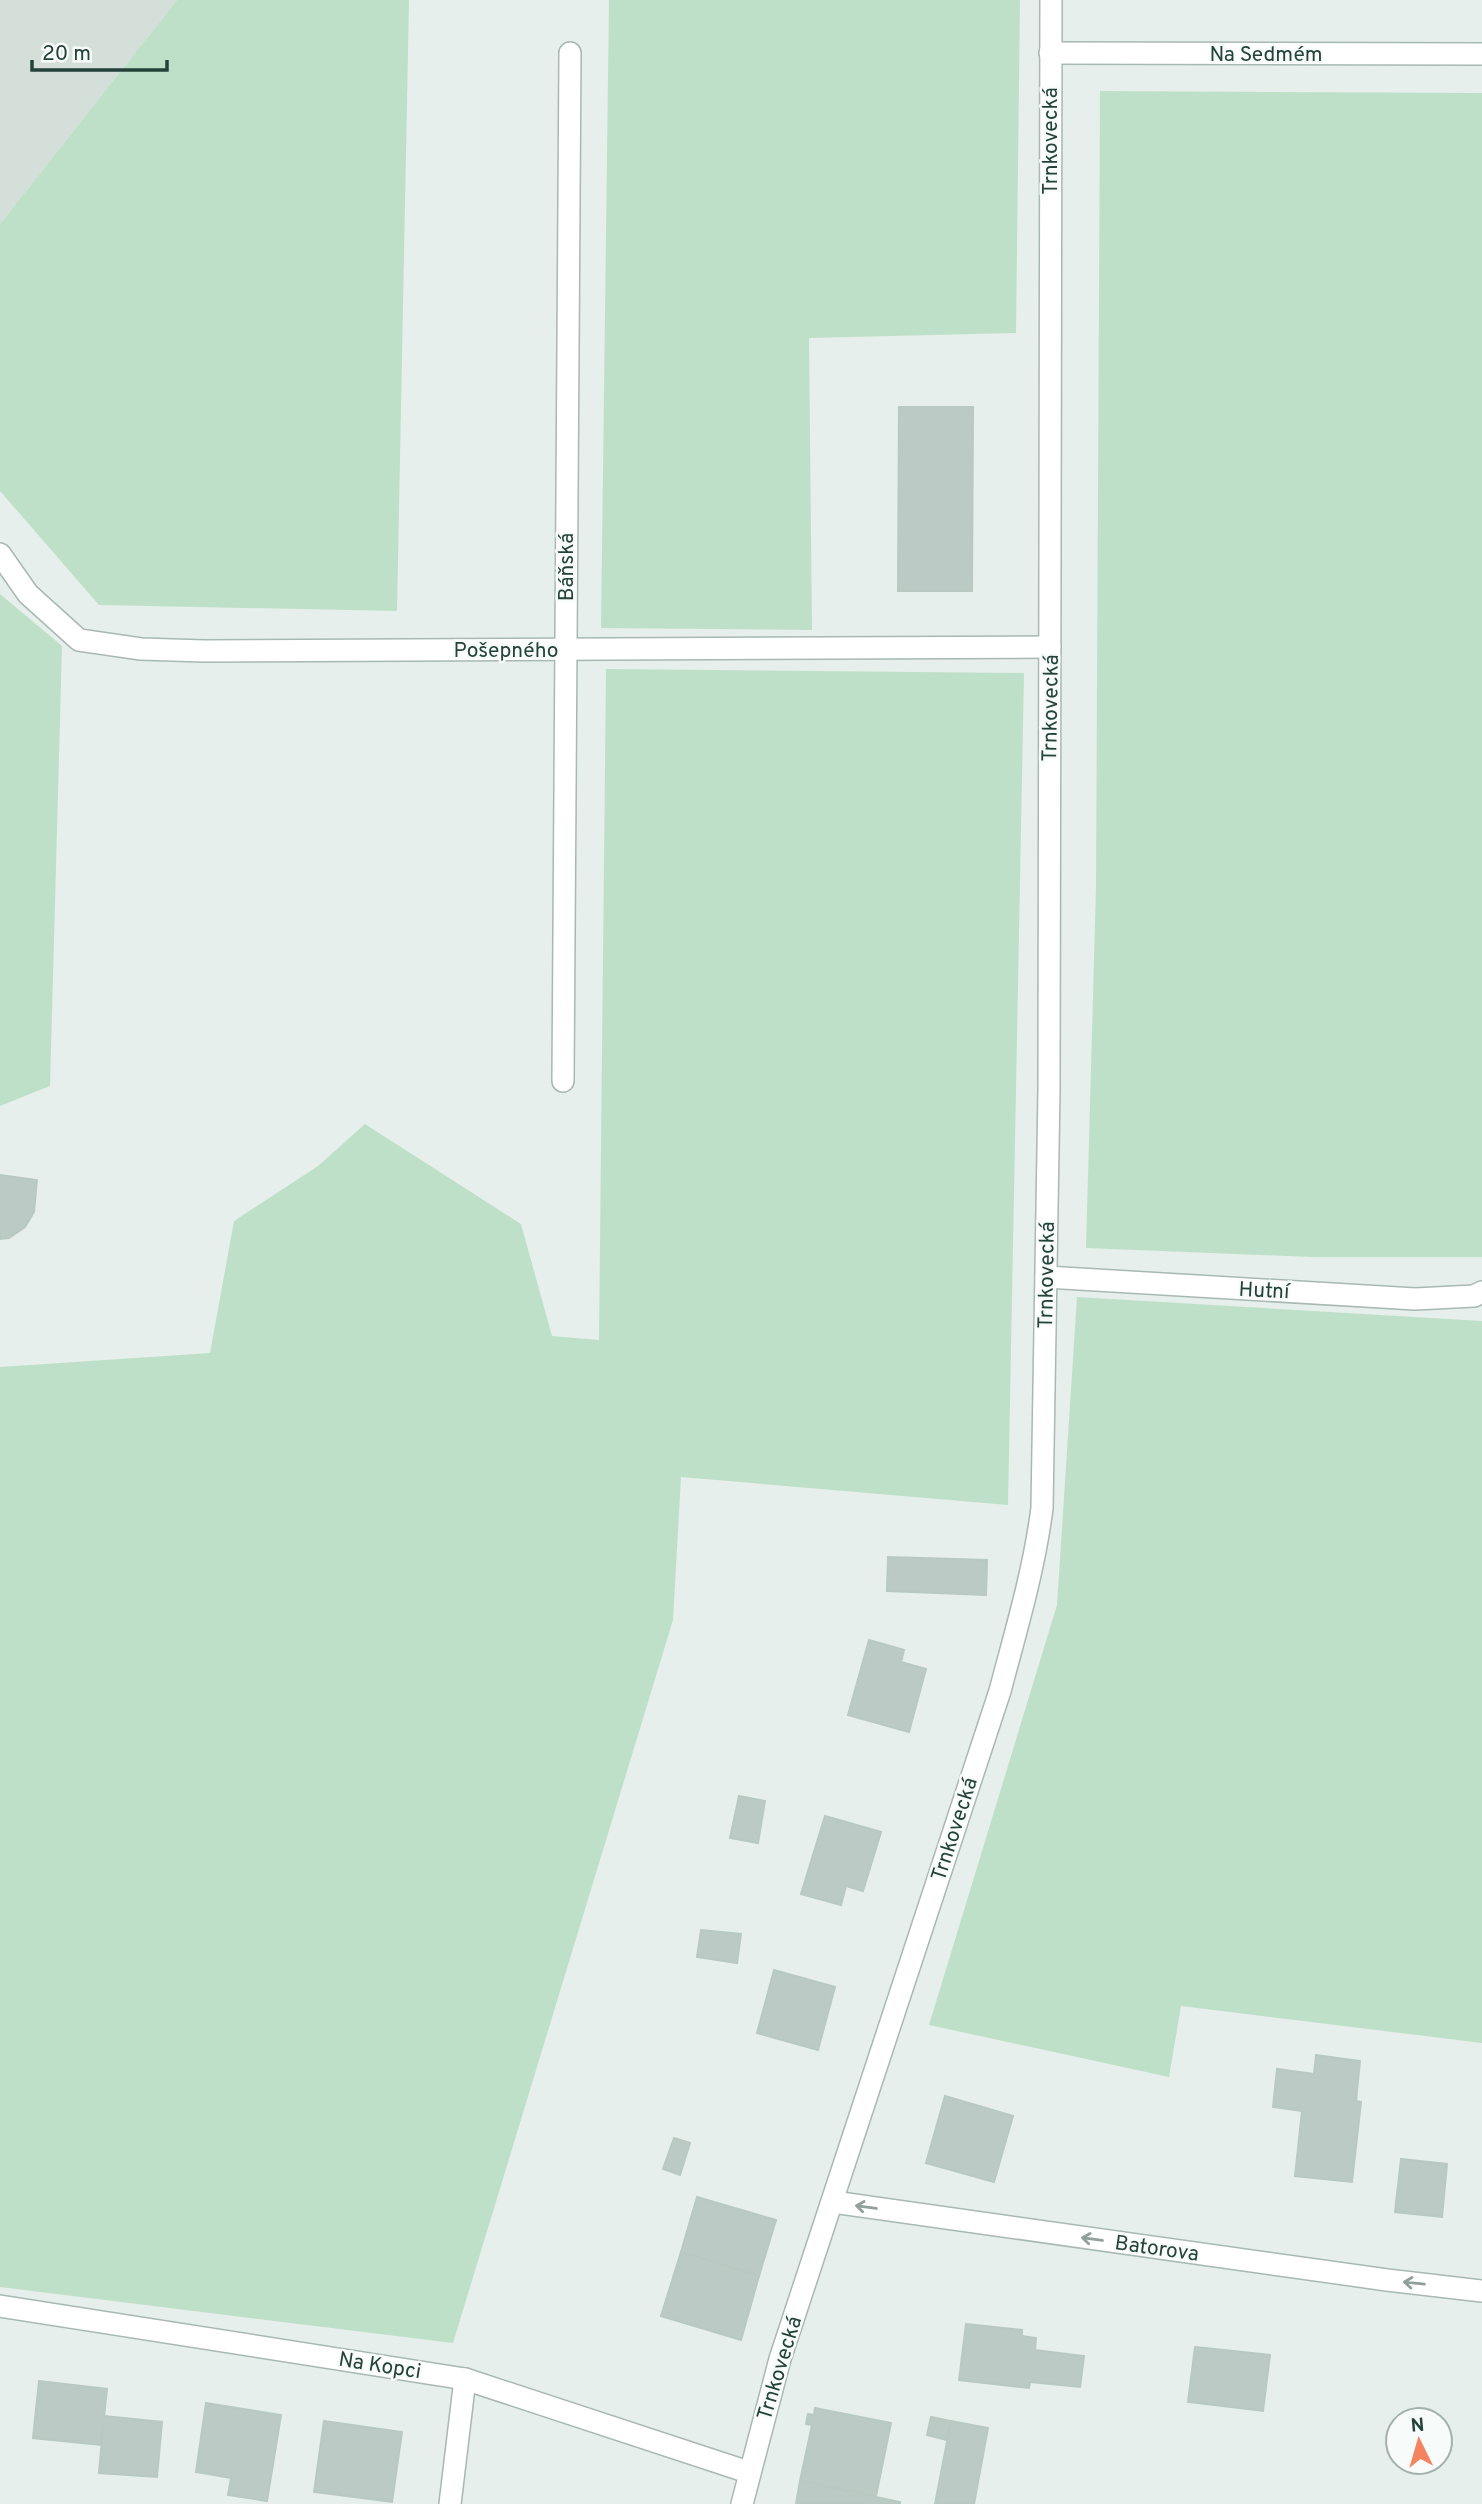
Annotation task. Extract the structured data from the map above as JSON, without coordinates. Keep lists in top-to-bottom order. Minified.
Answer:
{"streets":{"street":["Na Sedmém","Trnkovecká","Báňská","Pošepného","Hutní","Batorova","Na Kopci"]},"crossings":[["Na Sedmém","Trnkovecká"],["Trnkovecká","Pošepného"],["Trnkovecká","Hutní"],["Trnkovecká","Batorova"],["Trnkovecká","Na Kopci"],["Báňská","Pošepného"]],"one_way":["Batorova"],"scale_bar":"20 m","north":"top"}
